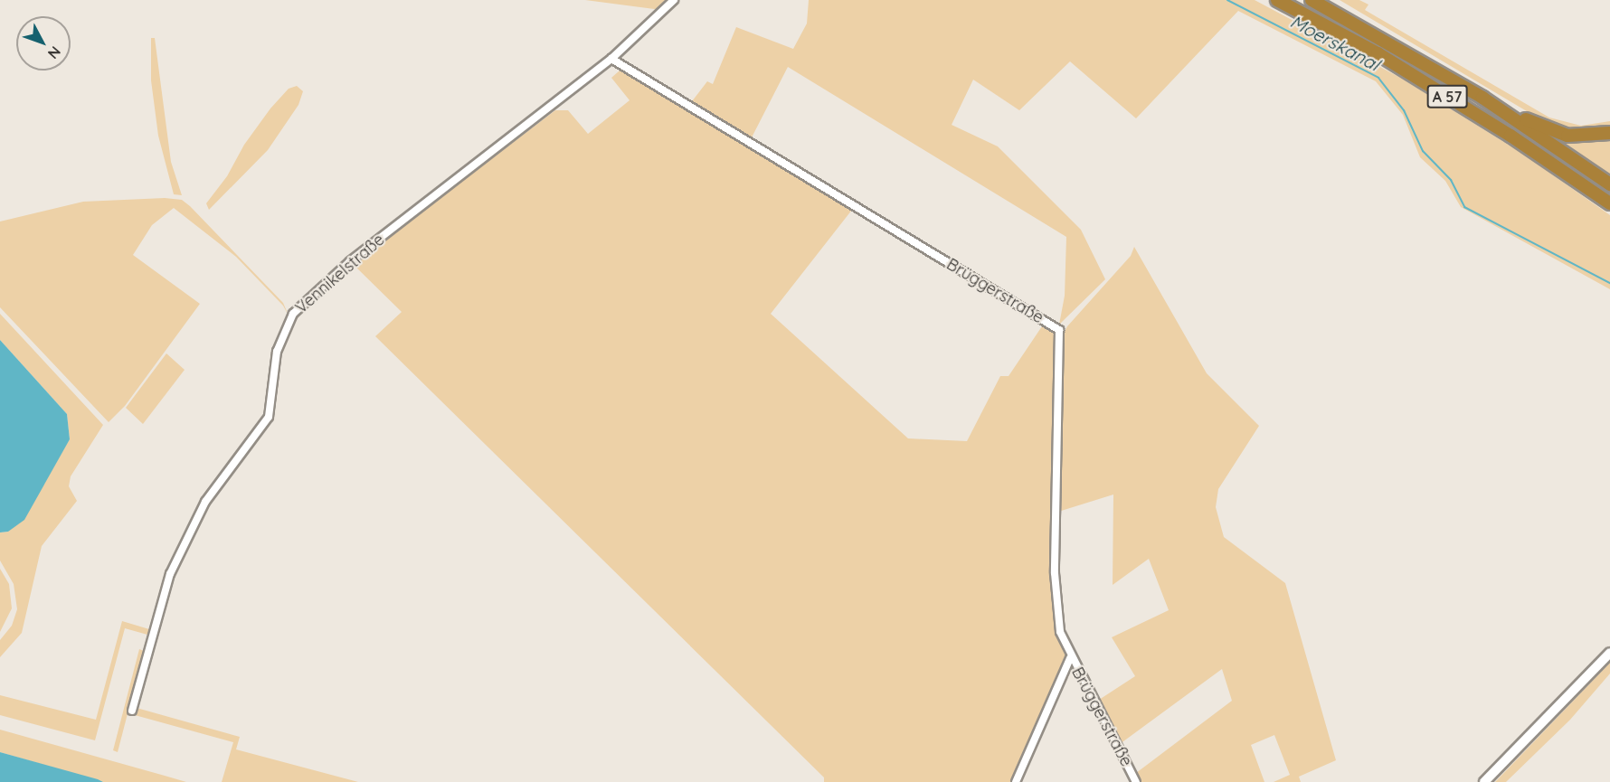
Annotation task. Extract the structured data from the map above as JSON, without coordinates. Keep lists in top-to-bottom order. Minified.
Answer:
{"streets":{"highway":["A 57"],"street":["Vennikelstraße","Brüggerstraße"]},"crossings":[["Vennikelstraße","Brüggerstraße"]],"water":["Moerskanal"],"north":"bottom right"}
